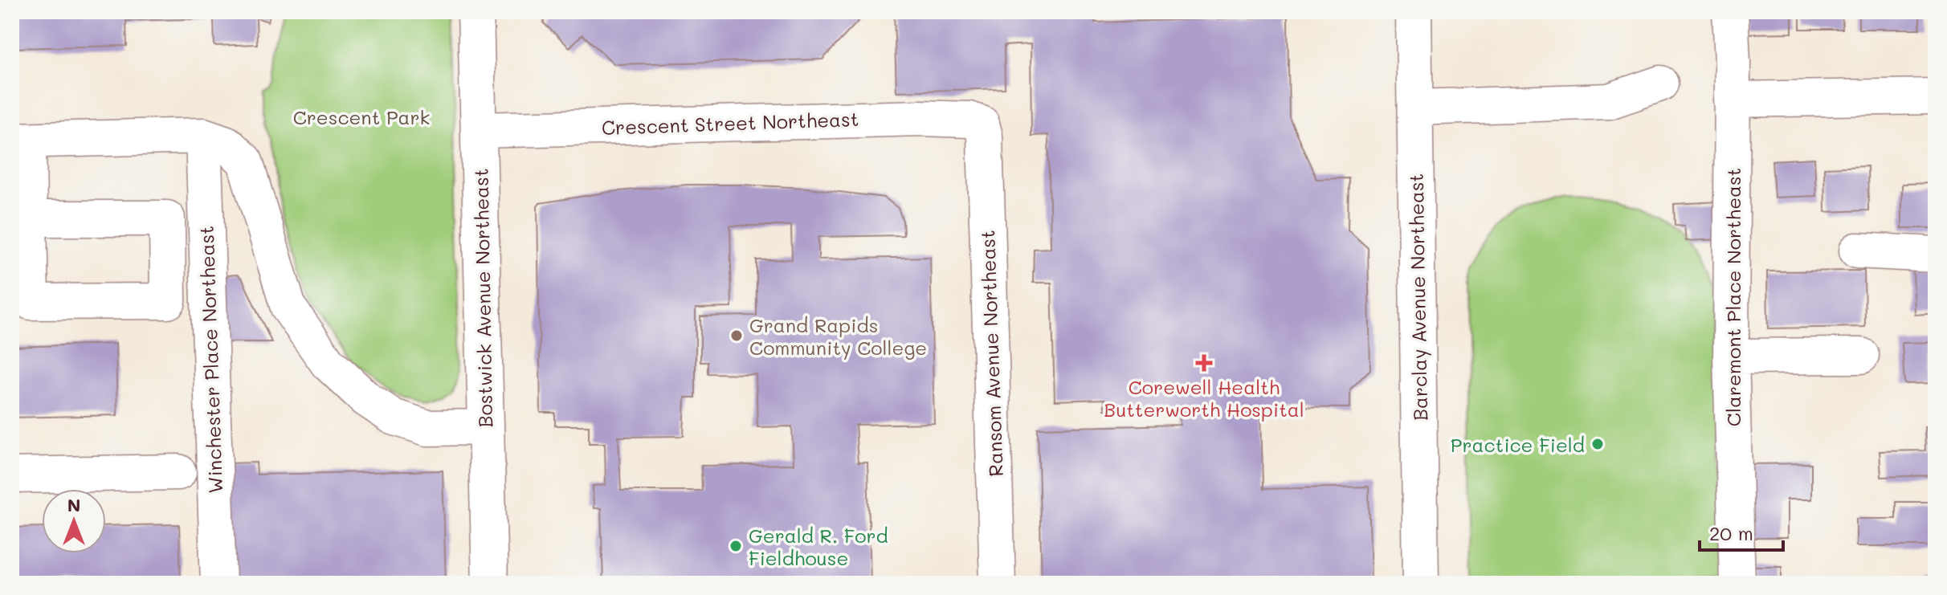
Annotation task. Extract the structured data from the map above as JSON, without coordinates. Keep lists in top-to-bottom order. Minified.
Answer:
{"streets":{"street":["Crescent Street Northeast","Barclay Avenue Northeast","Claremont Place Northeast","Bostwick Avenue Northeast","Ransom Avenue Northeast","Winchester Place Northeast"]},"crossings":[["Crescent Street Northeast","Bostwick Avenue Northeast"],["Crescent Street Northeast","Ransom Avenue Northeast"]],"parks":["Crescent Park"],"places":{"other":["Grand Rapids Community College","Practice Field","Gerald R. Ford Fieldhouse"],"health":["Corewell Health Butterworth Hospital"]},"scale_bar":"20 m","north":"top"}
